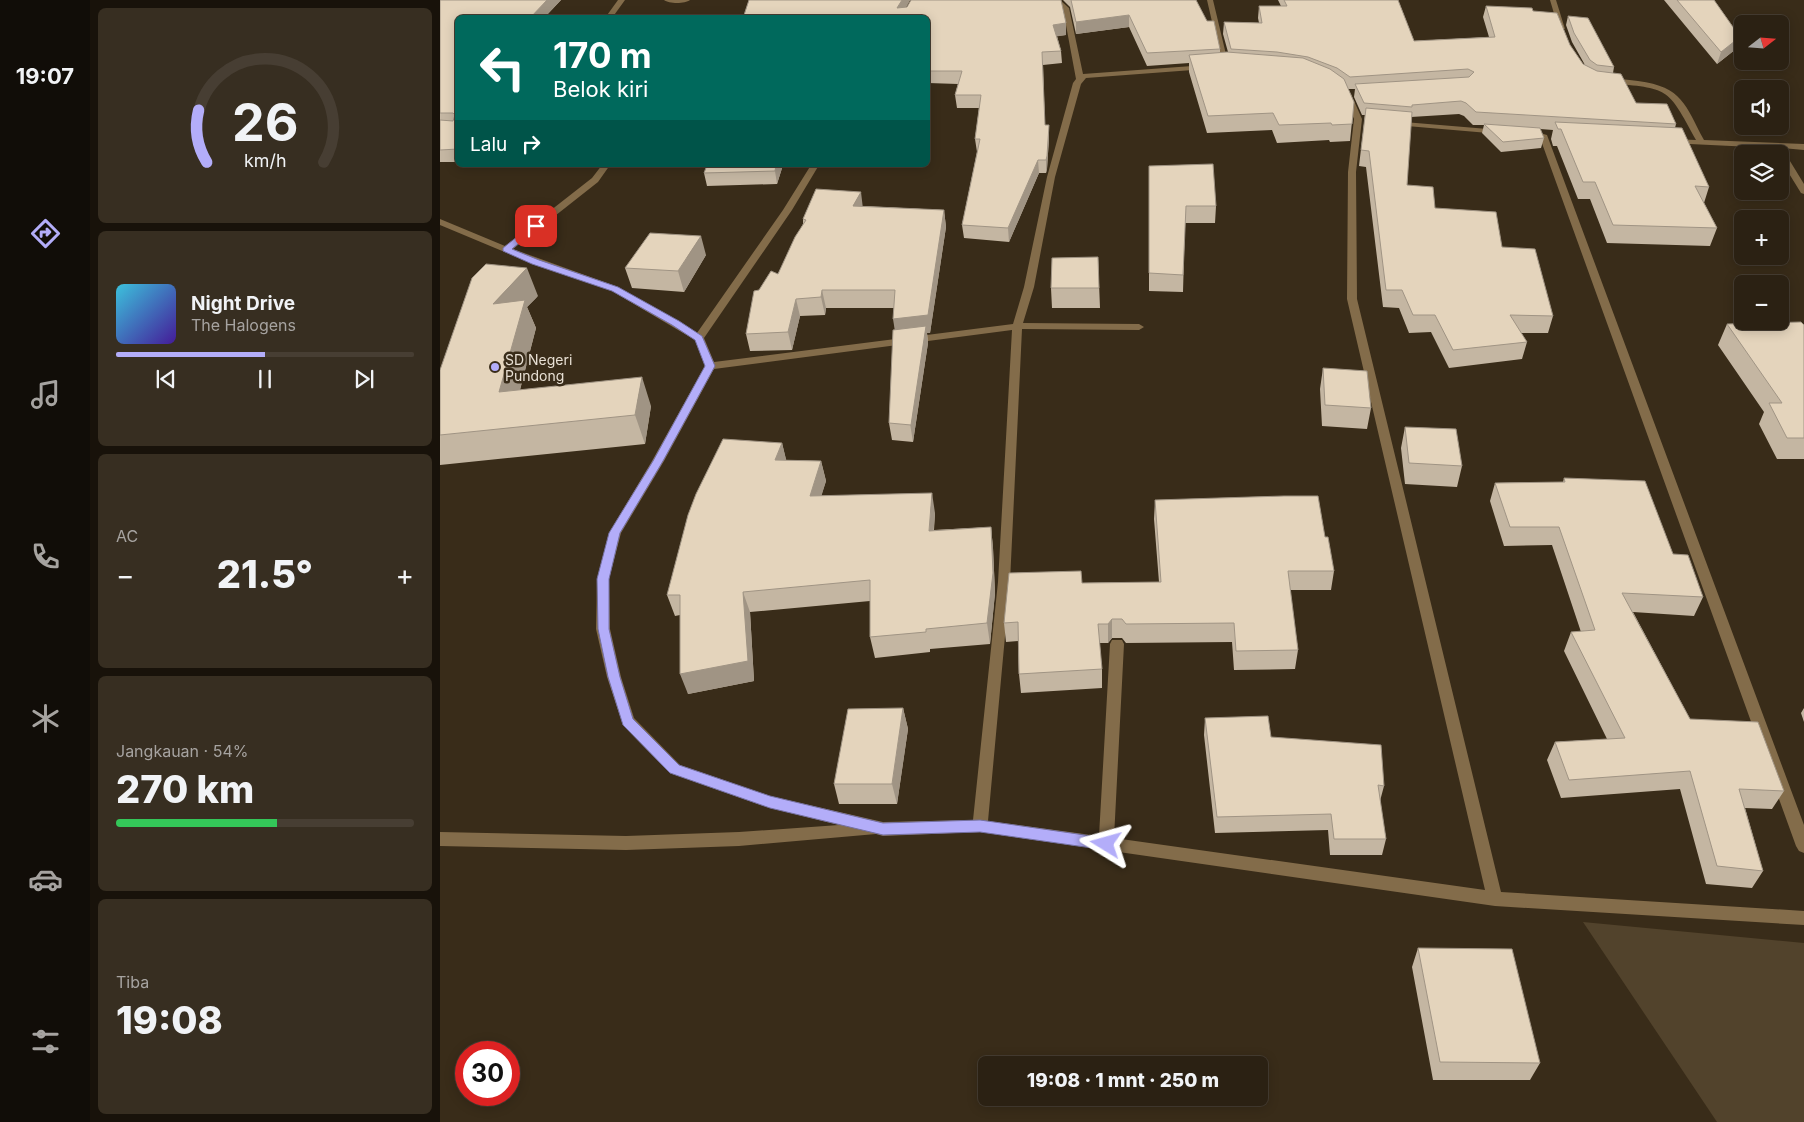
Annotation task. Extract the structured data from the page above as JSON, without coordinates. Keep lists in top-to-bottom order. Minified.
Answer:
{"places":["SD Negeri Pundong"],"north":"right","page":{"tabs":"19:07","map_buttons":["+","−"],"turn":["170 m","Belok kiri"],"then":"Lalu","song":["Night Drive","The Halogens"],"tile":["AC",["Jangkauan · 54%","270 km"],["Tiba","19:08"]],"heat":["−","21.5°","+"],"limit":"30","trip":"19:08 · 1 mnt · 250 m","gauge":["26","km/h"]}}
